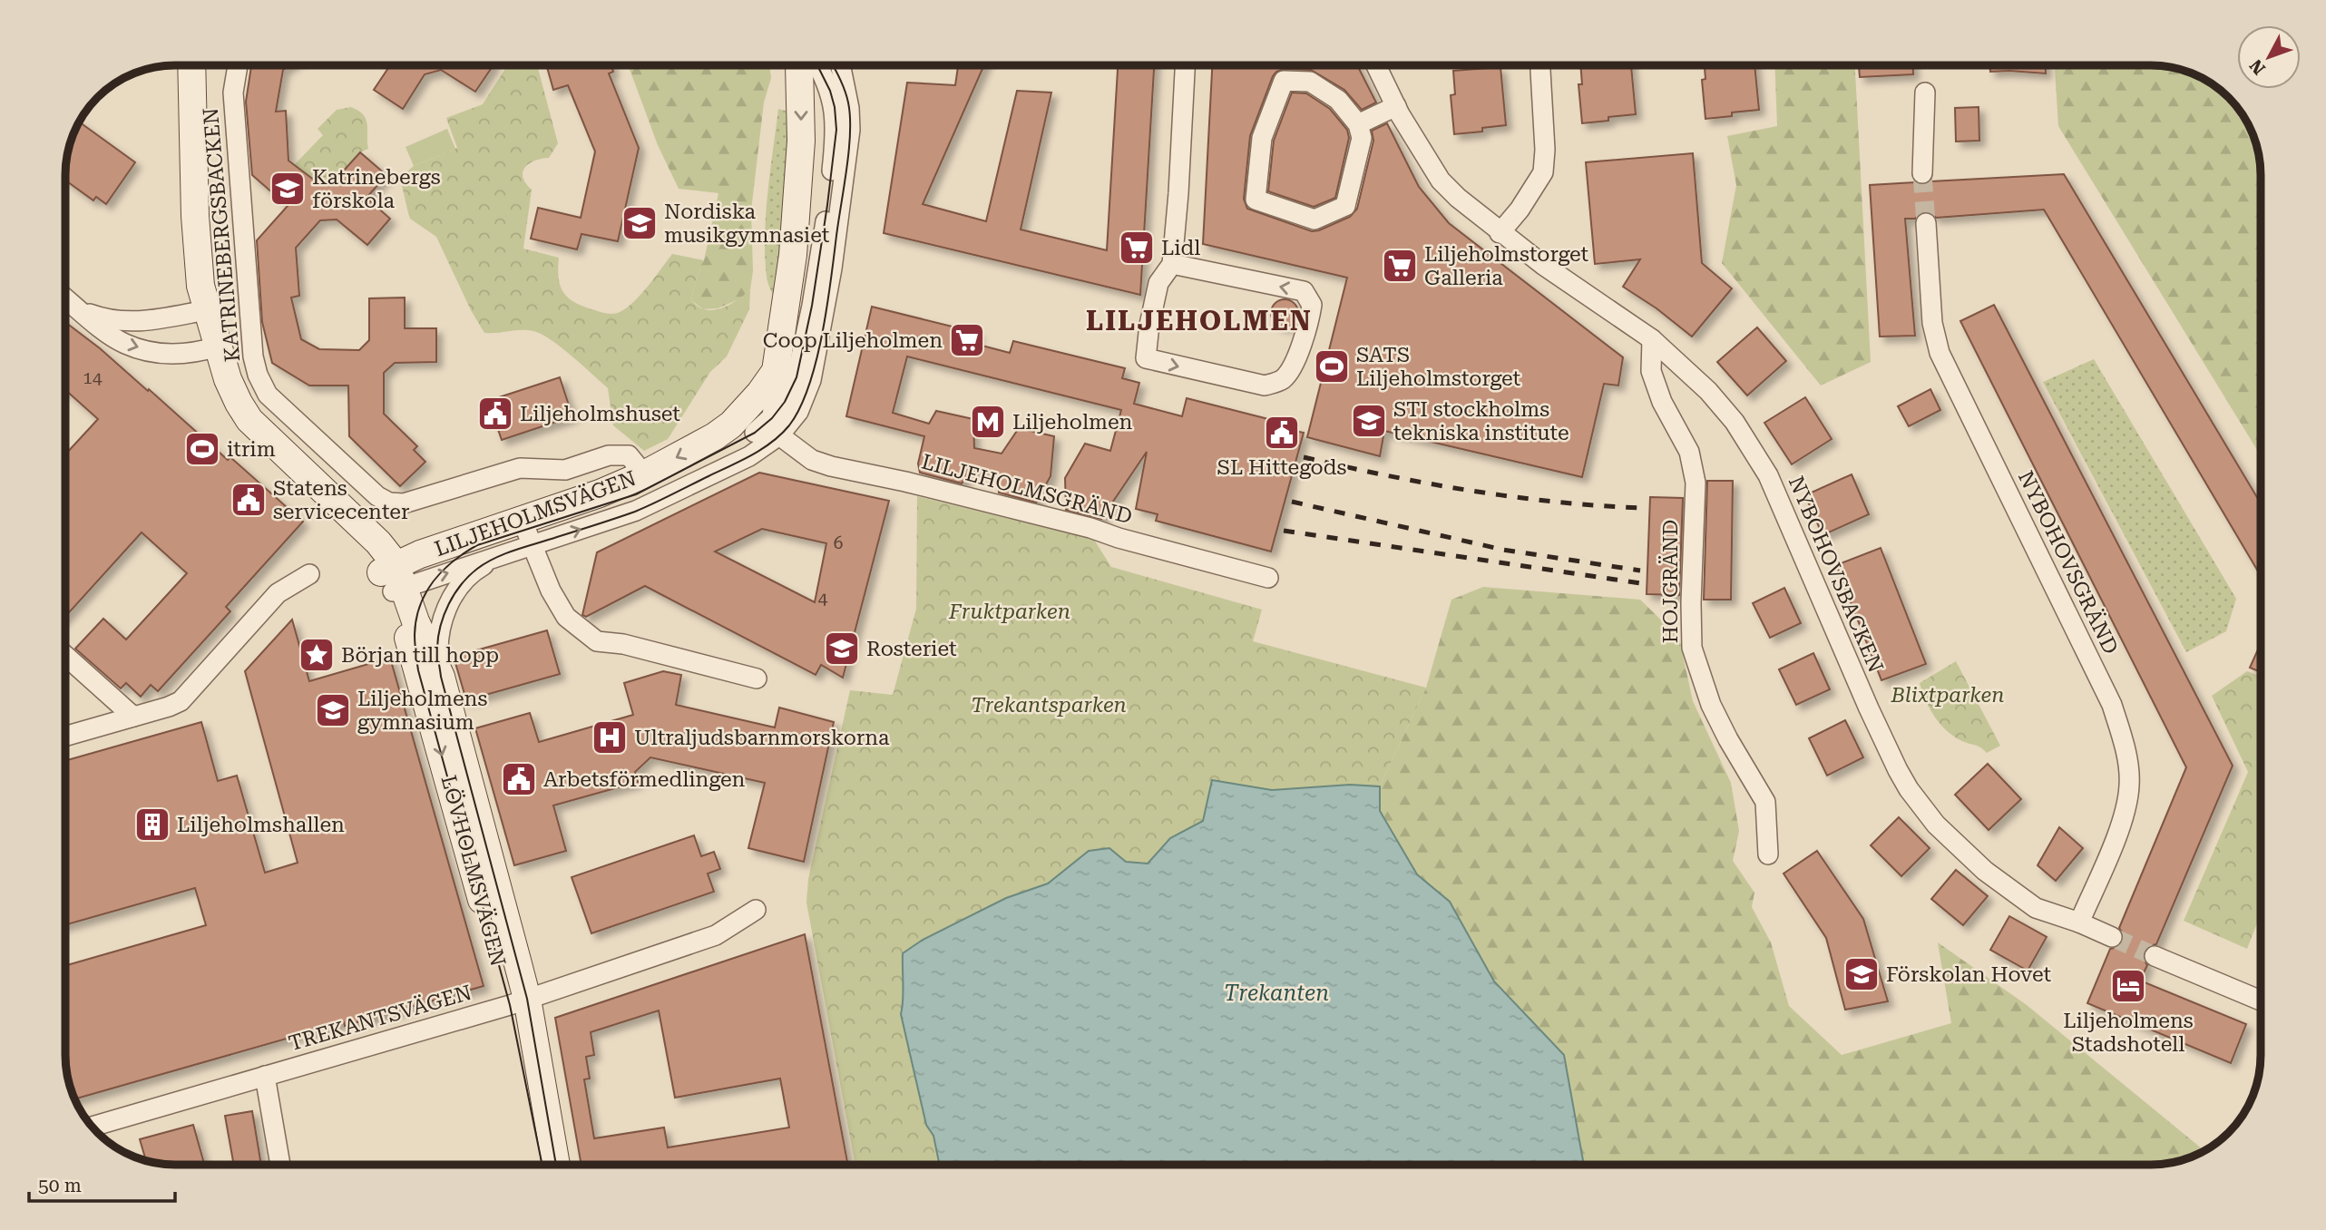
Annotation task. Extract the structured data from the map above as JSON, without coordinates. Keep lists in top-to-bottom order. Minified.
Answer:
{"streets":{"street":["KATRINEBERGSBACKEN","LILJEHOLMSGRÄND","LILJEHOLMSVÄGEN","NYBOHOVSGRÄND","NYBOHOVSBACKEN","HOJGRÄND","LÖVHOLMSVÄGEN","TREKANTSVÄGEN"]},"crossings":[["KATRINEBERGSBACKEN","LILJEHOLMSVÄGEN"],["LILJEHOLMSGRÄND","LILJEHOLMSVÄGEN"],["LILJEHOLMSVÄGEN","LÖVHOLMSVÄGEN"],["NYBOHOVSGRÄND","NYBOHOVSBACKEN"],["NYBOHOVSBACKEN","HOJGRÄND"],["LÖVHOLMSVÄGEN","TREKANTSVÄGEN"]],"districts":["LILJEHOLMEN"],"water":["Trekanten"],"parks":["Fruktparken","Blixtparken","Trekantsparken"],"places":{"school or university":["Katrinebergs förskola","Nordiska musikgymnasiet","STI stockholms tekniska institute","Rosteriet","Liljeholmens gymnasium","Förskolan Hovet"],"supermarket":["Lidl","Liljeholmstorget Galleria","Coop Liljeholmen"],"sports":["SATS Liljeholmstorget","itrim"],"public building":["Liljeholmshuset","SL Hittegods","Statens servicecenter","Arbetsförmedlingen"],"metro station":["Liljeholmen"],"place":["Början till hopp"],"hospital":["Ultraljudsbarnmorskorna"],"building":["Liljeholmshallen"],"hotel":["Liljeholmens Stadshotell"]},"house_numbers":["14","6","4"],"scale_bar":"50 m","north":"bottom left"}
